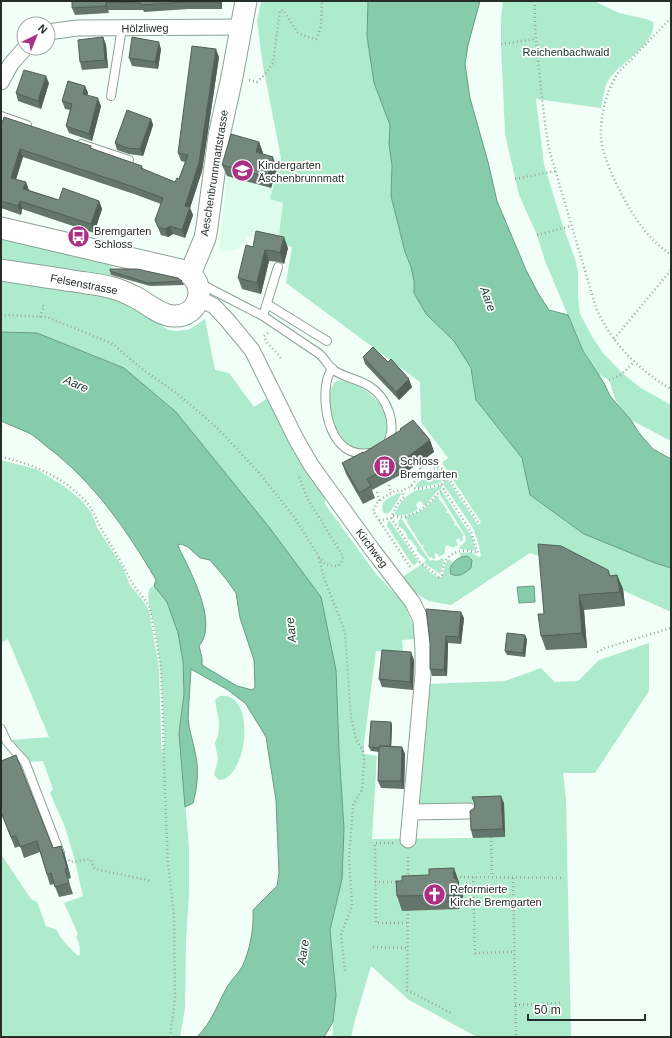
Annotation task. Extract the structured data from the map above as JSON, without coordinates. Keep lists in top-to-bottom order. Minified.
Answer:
{"streets":{"street":["Hölzliweg","Aeschenbrunnmattstrasse","Felsenstrasse","Kirchweg"]},"crossings":[["Hölzliweg","Aeschenbrunnmattstrasse"],["Aeschenbrunnmattstrasse","Felsenstrasse"],["Aeschenbrunnmattstrasse","Kirchweg"],["Felsenstrasse","Kirchweg"]],"water":["Aare"],"parks":["Reichenbachwald"],"places":{"school or university":["Kindergarten Äschenbrunnmatt"],"bus stop":["Bremgarten Schloss"],"building":["Schloss Bremgarten"],"church":["Reformierte Kirche Bremgarten"]},"scale_bar":"50 m","north":"top right"}
